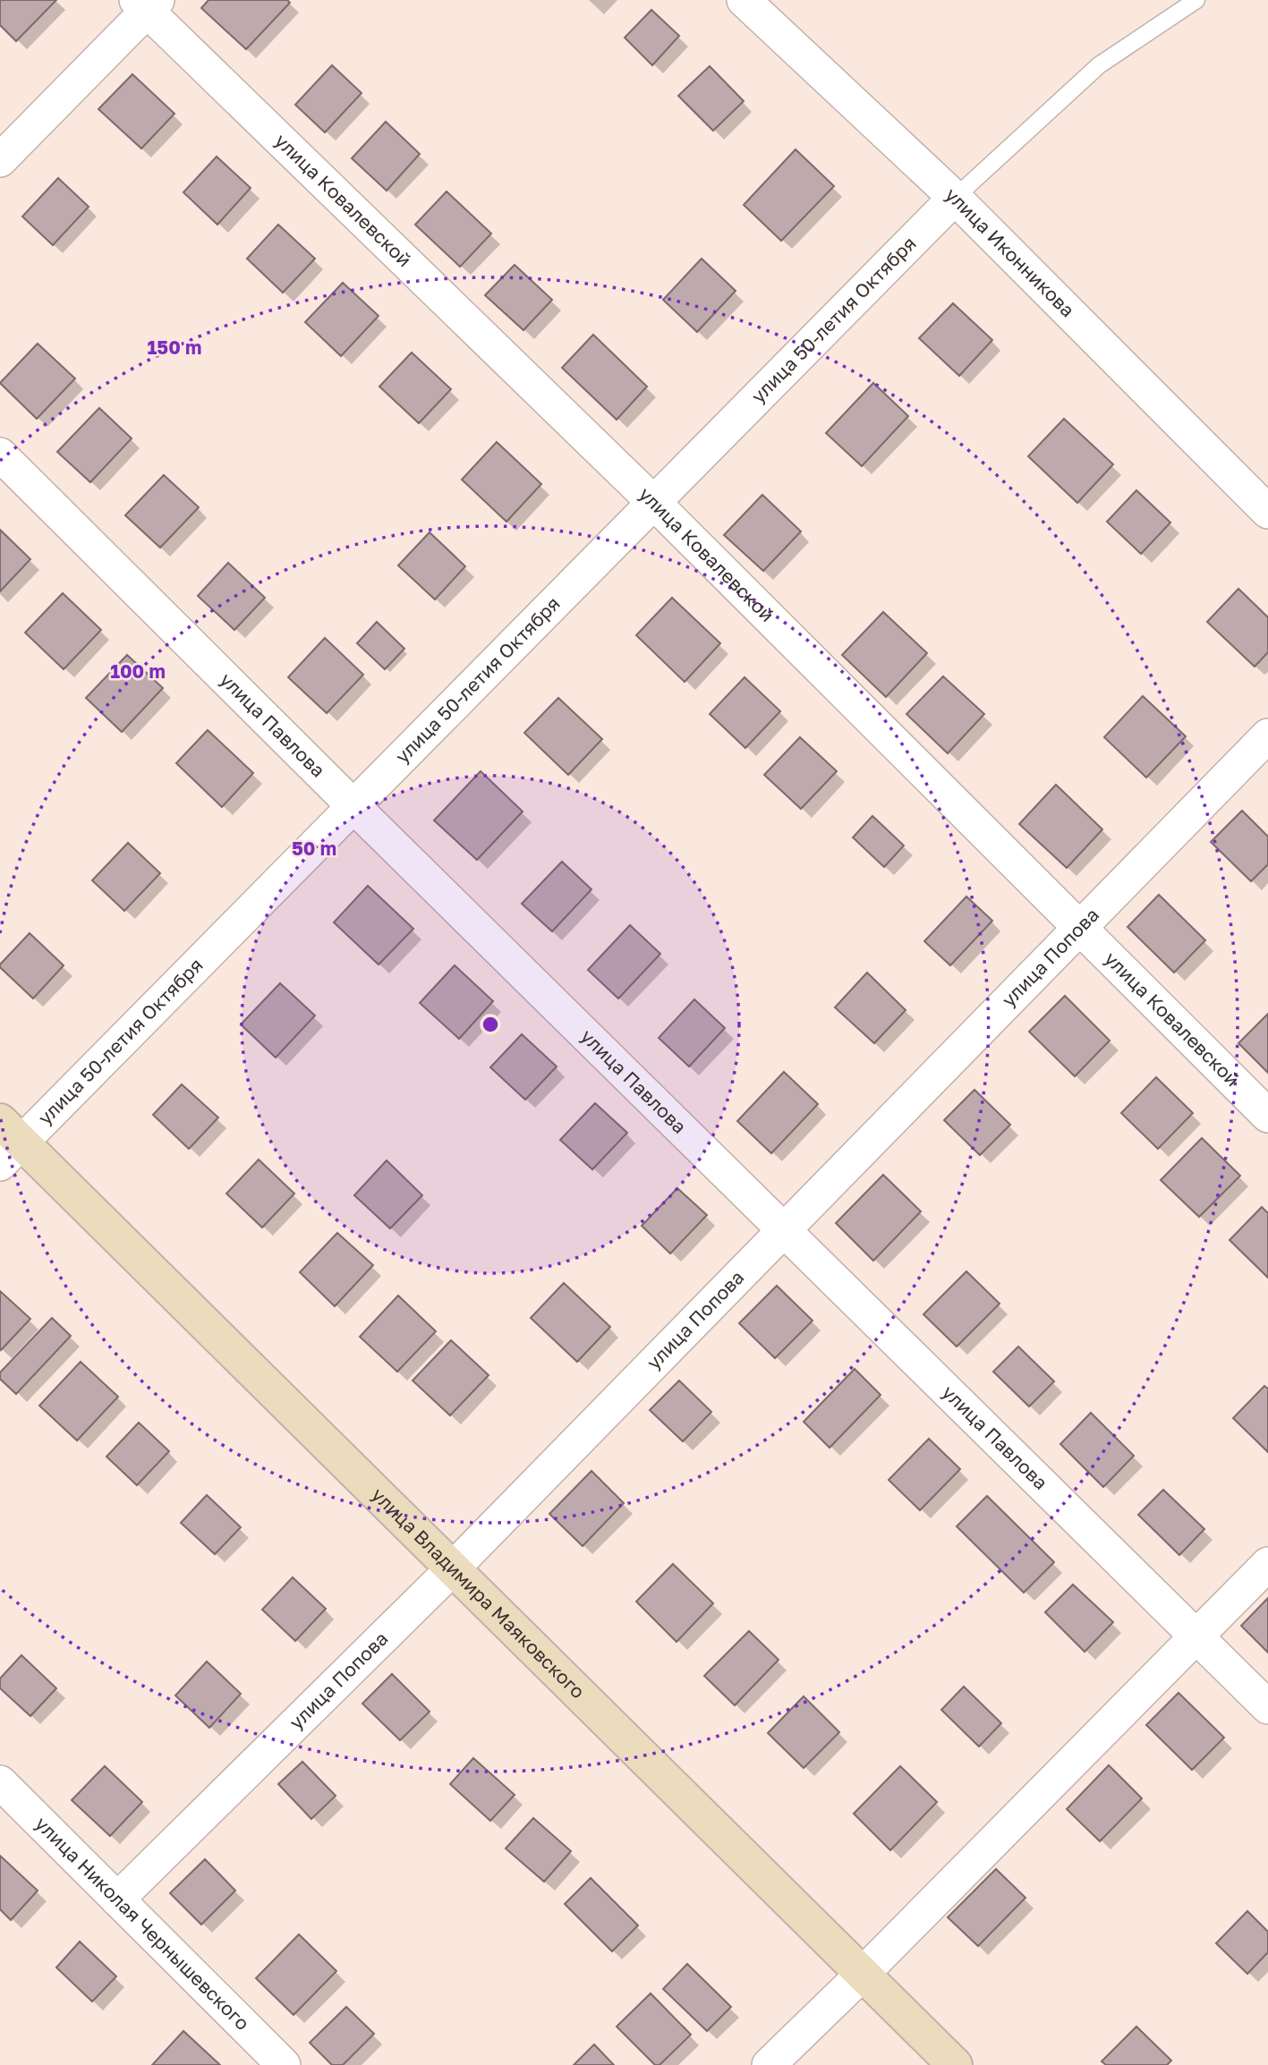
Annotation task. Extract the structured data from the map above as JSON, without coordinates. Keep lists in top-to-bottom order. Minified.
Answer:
{"streets":{"street":["улица Ковалевской","улица Иконникова","улица 50-летия Октября","улица Павлова","улица Попова","улица Владимира Маяковского","улица Николая Чернышевского"]},"crossings":[["улица Ковалевской","улица 50-летия Октября"],["улица Ковалевской","улица Попова"],["улица Иконникова","улица 50-летия Октября"],["улица 50-летия Октября","улица Павлова"],["улица 50-летия Октября","улица Владимира Маяковского"],["улица Павлова","улица Попова"],["улица Попова","улица Владимира Маяковского"],["улица Попова","улица Николая Чернышевского"]],"rings":["150 m","100 m","50 m"]}
